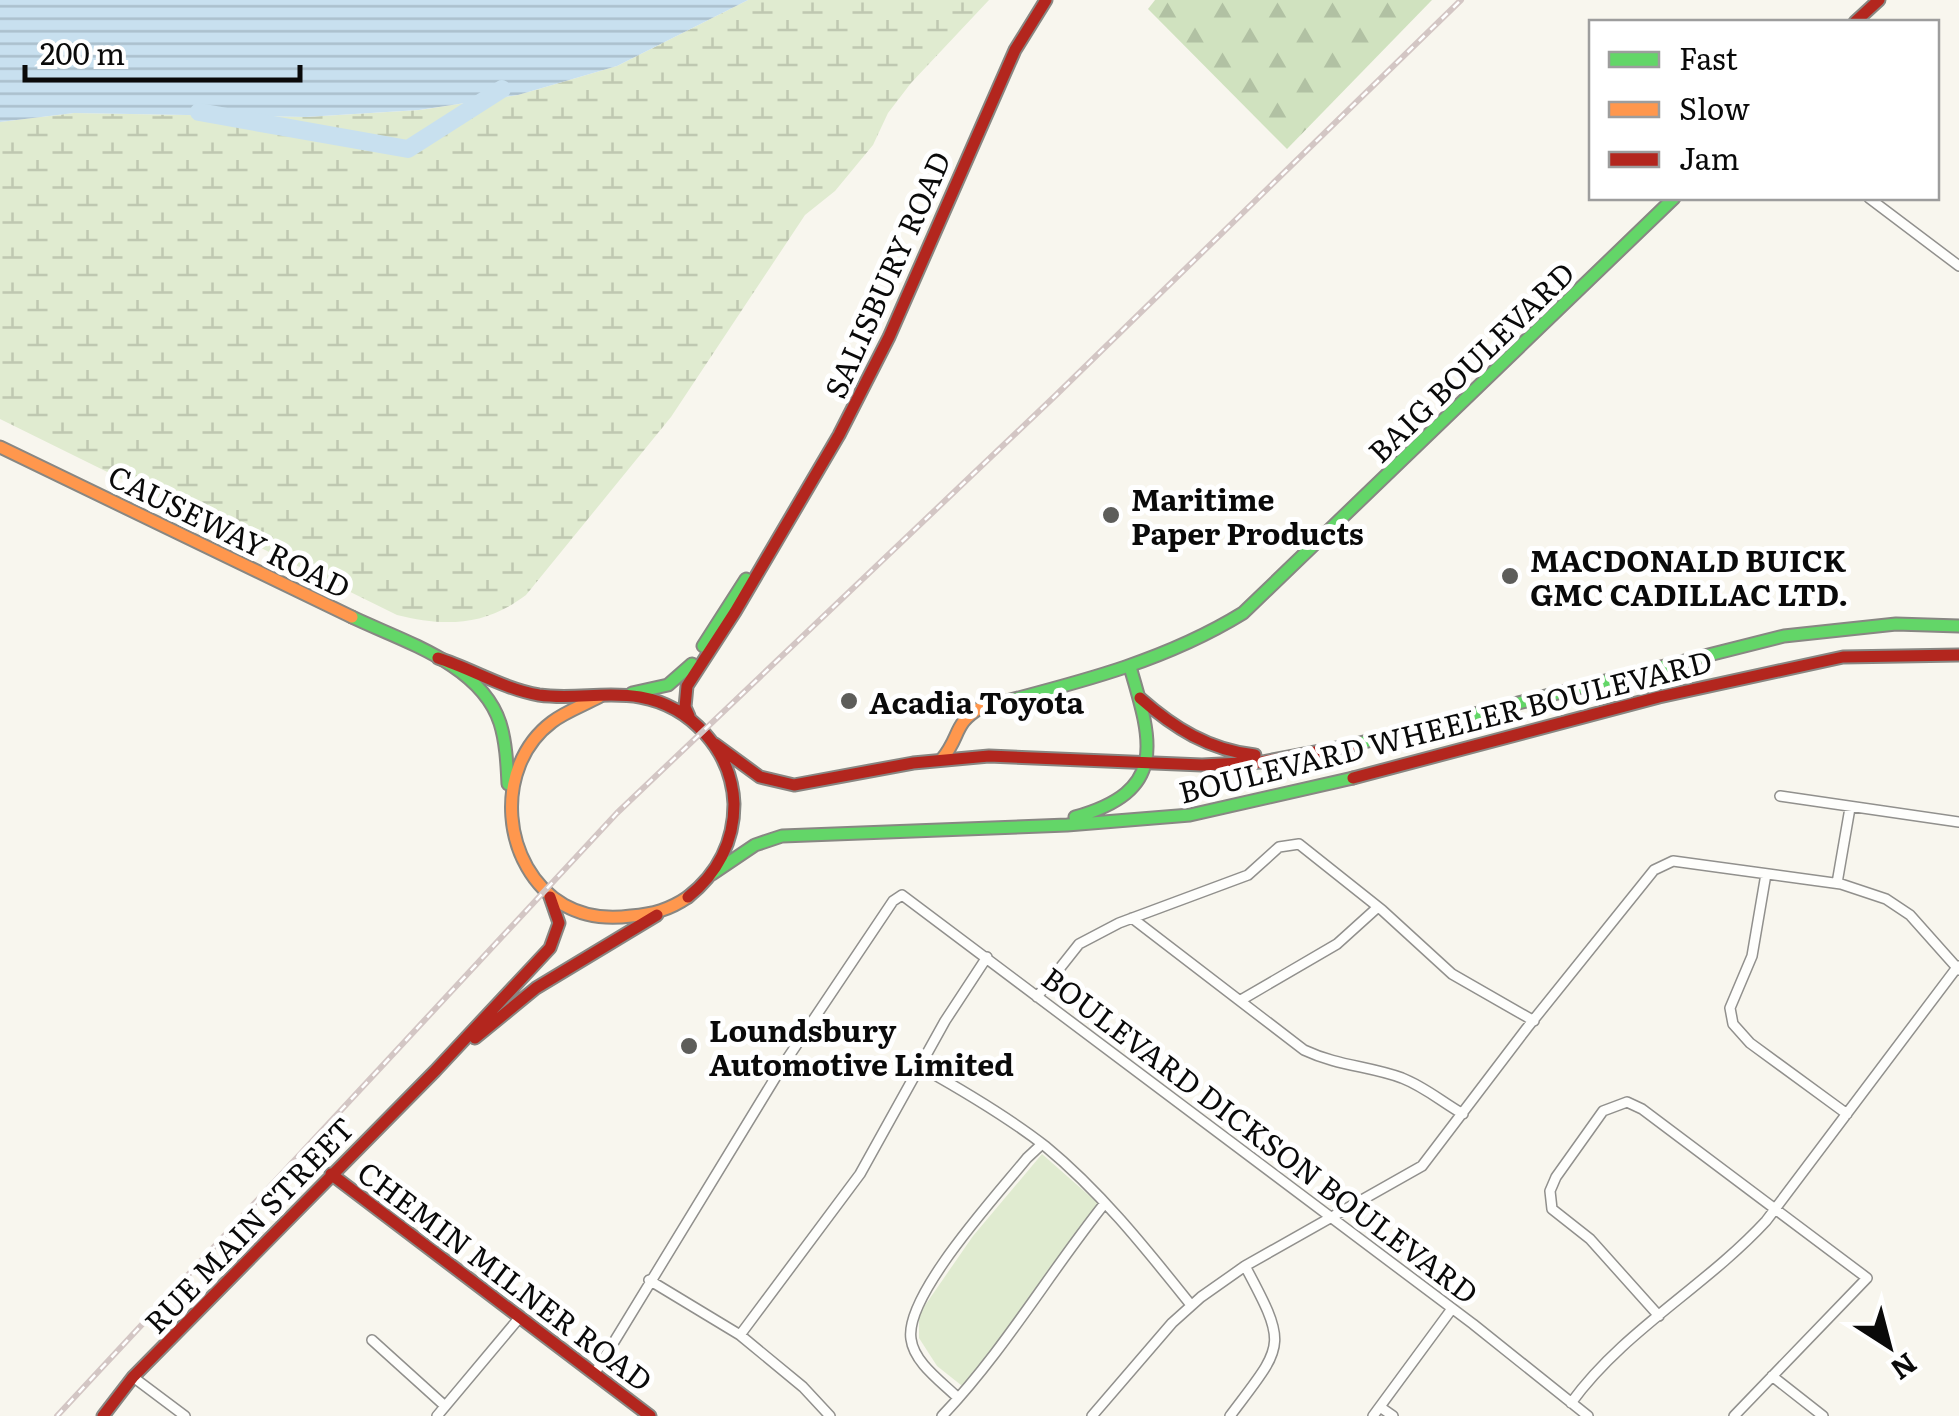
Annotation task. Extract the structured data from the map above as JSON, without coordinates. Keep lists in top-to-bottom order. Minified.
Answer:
{"streets":{"main road":["SALISBURY ROAD","BAIG BOULEVARD","CAUSEWAY ROAD","BOULEVARD WHEELER BOULEVARD","RUE MAIN STREET","CHEMIN MILNER ROAD"],"street":["BOULEVARD DICKSON BOULEVARD"]},"crossings":[["SALISBURY ROAD","CAUSEWAY ROAD"],["SALISBURY ROAD","BOULEVARD WHEELER BOULEVARD"],["SALISBURY ROAD","RUE MAIN STREET"],["BAIG BOULEVARD","BOULEVARD WHEELER BOULEVARD"],["CAUSEWAY ROAD","BOULEVARD WHEELER BOULEVARD"],["CAUSEWAY ROAD","RUE MAIN STREET"],["BOULEVARD WHEELER BOULEVARD","RUE MAIN STREET"],["RUE MAIN STREET","CHEMIN MILNER ROAD"]],"places":["Maritime Paper Products","MACDONALD BUICK GMC CADILLAC LTD.","Acadia Toyota","Loundsbury Automotive Limited"],"legend":["Fast","Slow","Jam"],"scale_bar":"200 m","north":"bottom right"}
